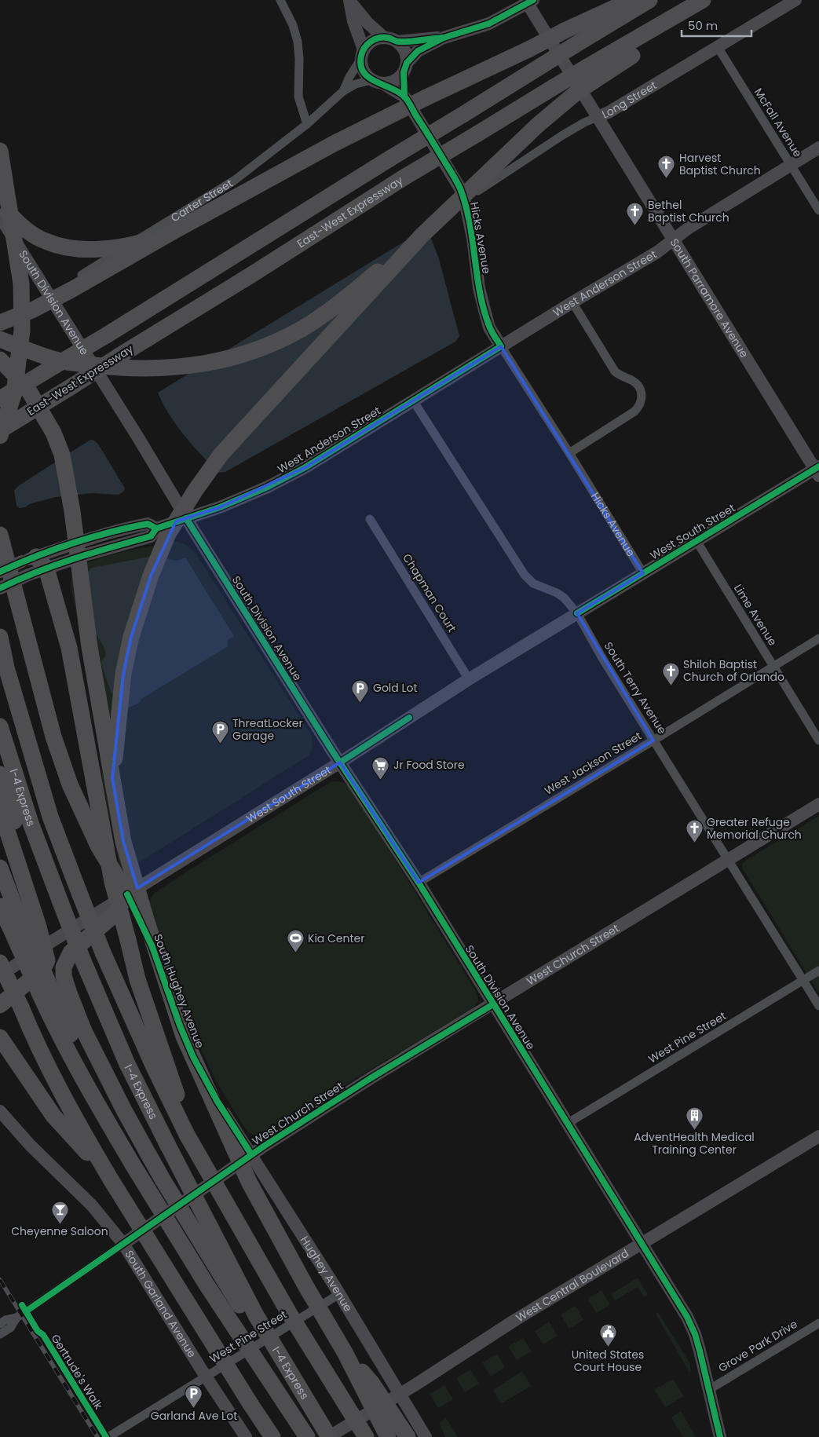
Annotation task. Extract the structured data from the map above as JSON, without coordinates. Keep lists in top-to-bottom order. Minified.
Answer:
{"streets":{"highway":["East-West Expressway","I-4 Express"],"street":["Long Street","McFall Avenue","Carter Street","Hicks Avenue","West Anderson Street","South Parramore Avenue","South Division Avenue","West South Street","Chapman Court","Lime Avenue","South Terry Avenue","West Jackson Street","West Church Street","South Hughey Avenue","West Pine Street","Hughey Avenue","West Central Boulevard","South Garland Avenue","Grove Park Drive"],"cycle path":["Gertrude's Walk"]},"crossings":[["Long Street","McFall Avenue"],["Long Street","Hicks Avenue"],["Long Street","South Parramore Avenue"],["McFall Avenue","West Anderson Street"],["Carter Street","Hicks Avenue"],["Carter Street","South Division Avenue"],["Hicks Avenue","West Anderson Street"],["Hicks Avenue","West South Street"],["West Anderson Street","South Parramore Avenue"],["West Anderson Street","South Division Avenue"],["West Anderson Street","South Terry Avenue"],["South Parramore Avenue","West South Street"],["South Division Avenue","West South Street"],["South Division Avenue","West Jackson Street"],["South Division Avenue","West Church Street"],["South Division Avenue","West Pine Street"],["South Division Avenue","West Central Boulevard"],["South Division Avenue","Grove Park Drive"],["West South Street","Chapman Court"],["West South Street","Lime Avenue"],["West South Street","South Terry Avenue"],["West South Street","South Hughey Avenue"],["Lime Avenue","West Jackson Street"],["South Terry Avenue","West Jackson Street"],["South Terry Avenue","West Church Street"],["South Terry Avenue","West Pine Street"],["I-4 Express","West Central Boulevard"],["West Church Street","South Hughey Avenue"],["West Church Street","Hughey Avenue"],["West Church Street","South Garland Avenue"],["South Hughey Avenue","Hughey Avenue"],["West Pine Street","Hughey Avenue"],["West Pine Street","South Garland Avenue"],["Hughey Avenue","West Central Boulevard"]],"places":{"church":["Harvest Baptist Church","Bethel Baptist Church","Shiloh Baptist Church of Orlando","Greater Refuge Memorial Church"],"parking":["Gold Lot","ThreatLocker Garage","Garland Ave Lot"],"supermarket":["Jr Food Store"],"sports":["Kia Center"],"building":["AdventHealth Medical Training Center"],"bar":["Cheyenne Saloon"],"public building":["United States Court House"]},"scale_bar":"50 m"}
